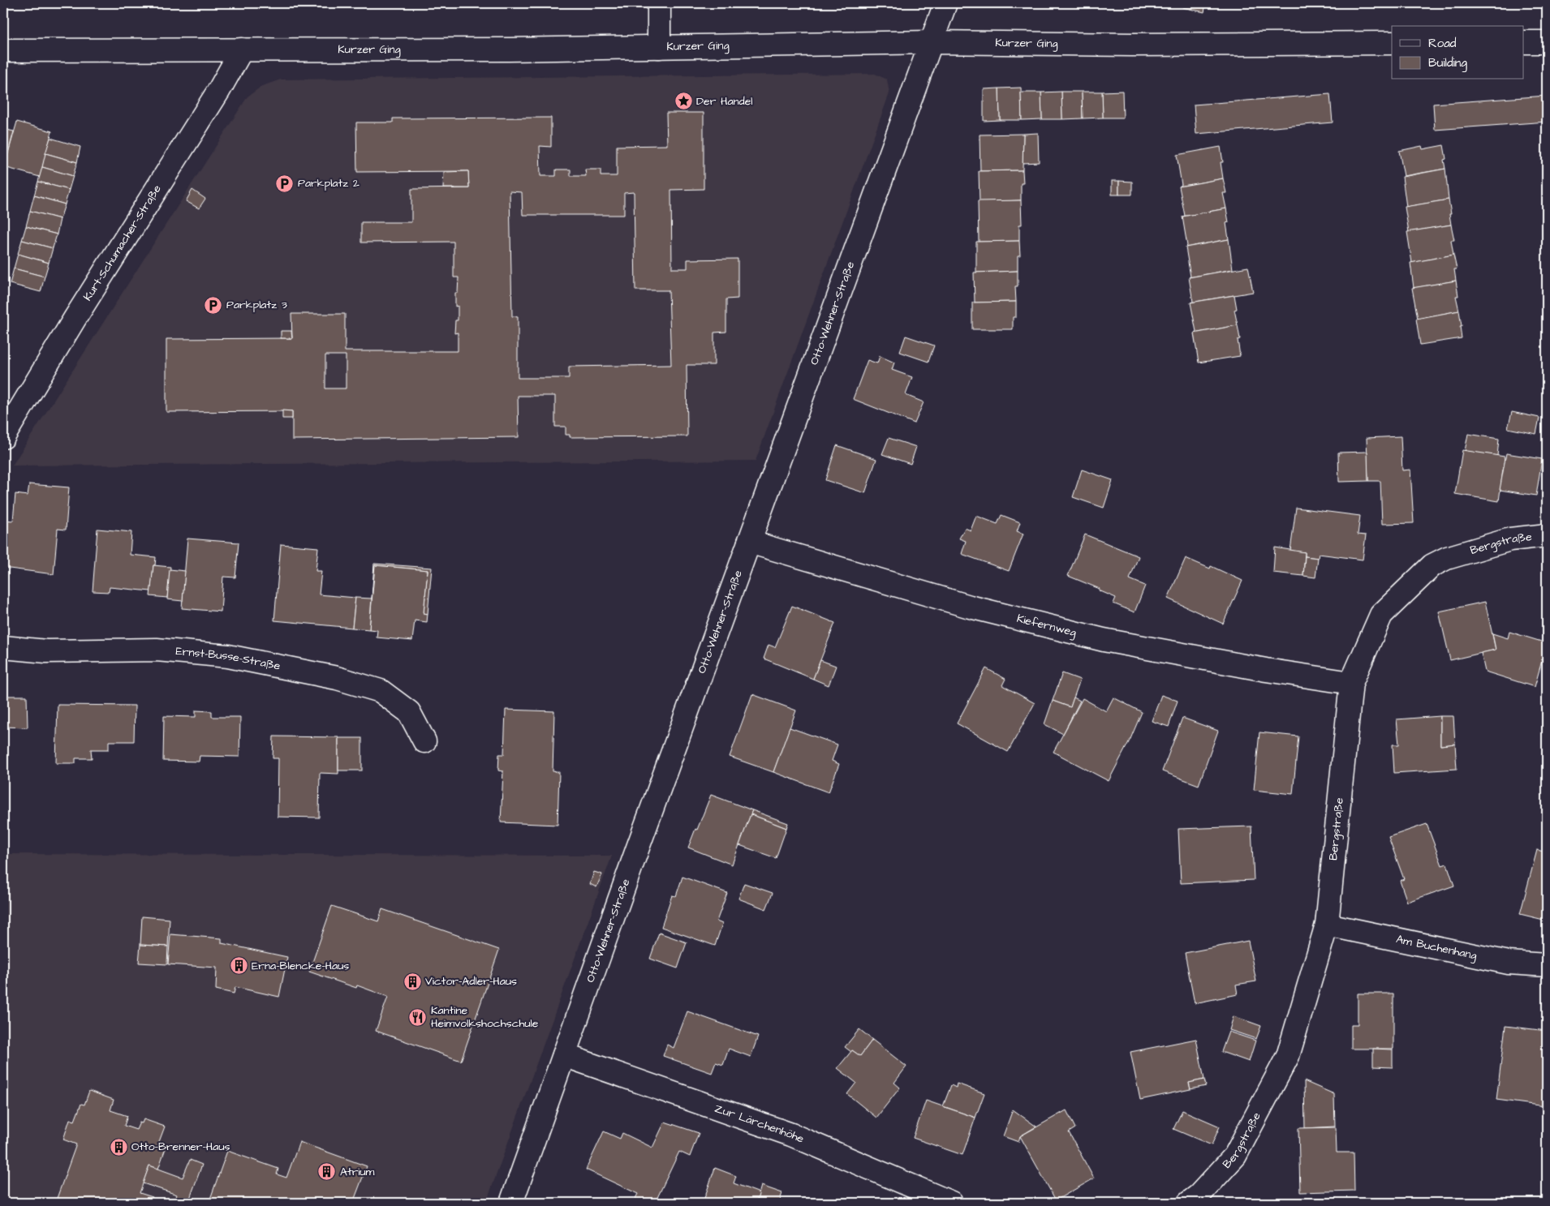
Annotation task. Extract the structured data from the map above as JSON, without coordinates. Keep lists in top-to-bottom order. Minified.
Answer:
{"streets":{"street":["Kurzer Ging","Kurt-Schumacher-Straße","Otto-Wehner-Straße","Bergstraße","Kiefernweg","Ernst-Busse-Straße","Am Buchenhang","Zur Lärchenhöhe"]},"crossings":[["Kurzer Ging","Kurt-Schumacher-Straße"],["Kurzer Ging","Otto-Wehner-Straße"],["Otto-Wehner-Straße","Kiefernweg"],["Otto-Wehner-Straße","Zur Lärchenhöhe"],["Bergstraße","Kiefernweg"],["Bergstraße","Am Buchenhang"]],"places":{"place":["Der Handel"],"parking":["Parkplatz 2","Parkplatz 3"],"building":["Erna-Blencke-Haus","Victor-Adler-Haus","Otto-Brenner-Haus","Atrium"],"restaurant":["Kantine Heimvolkshochschule"]},"legend":["Road","Building"]}
